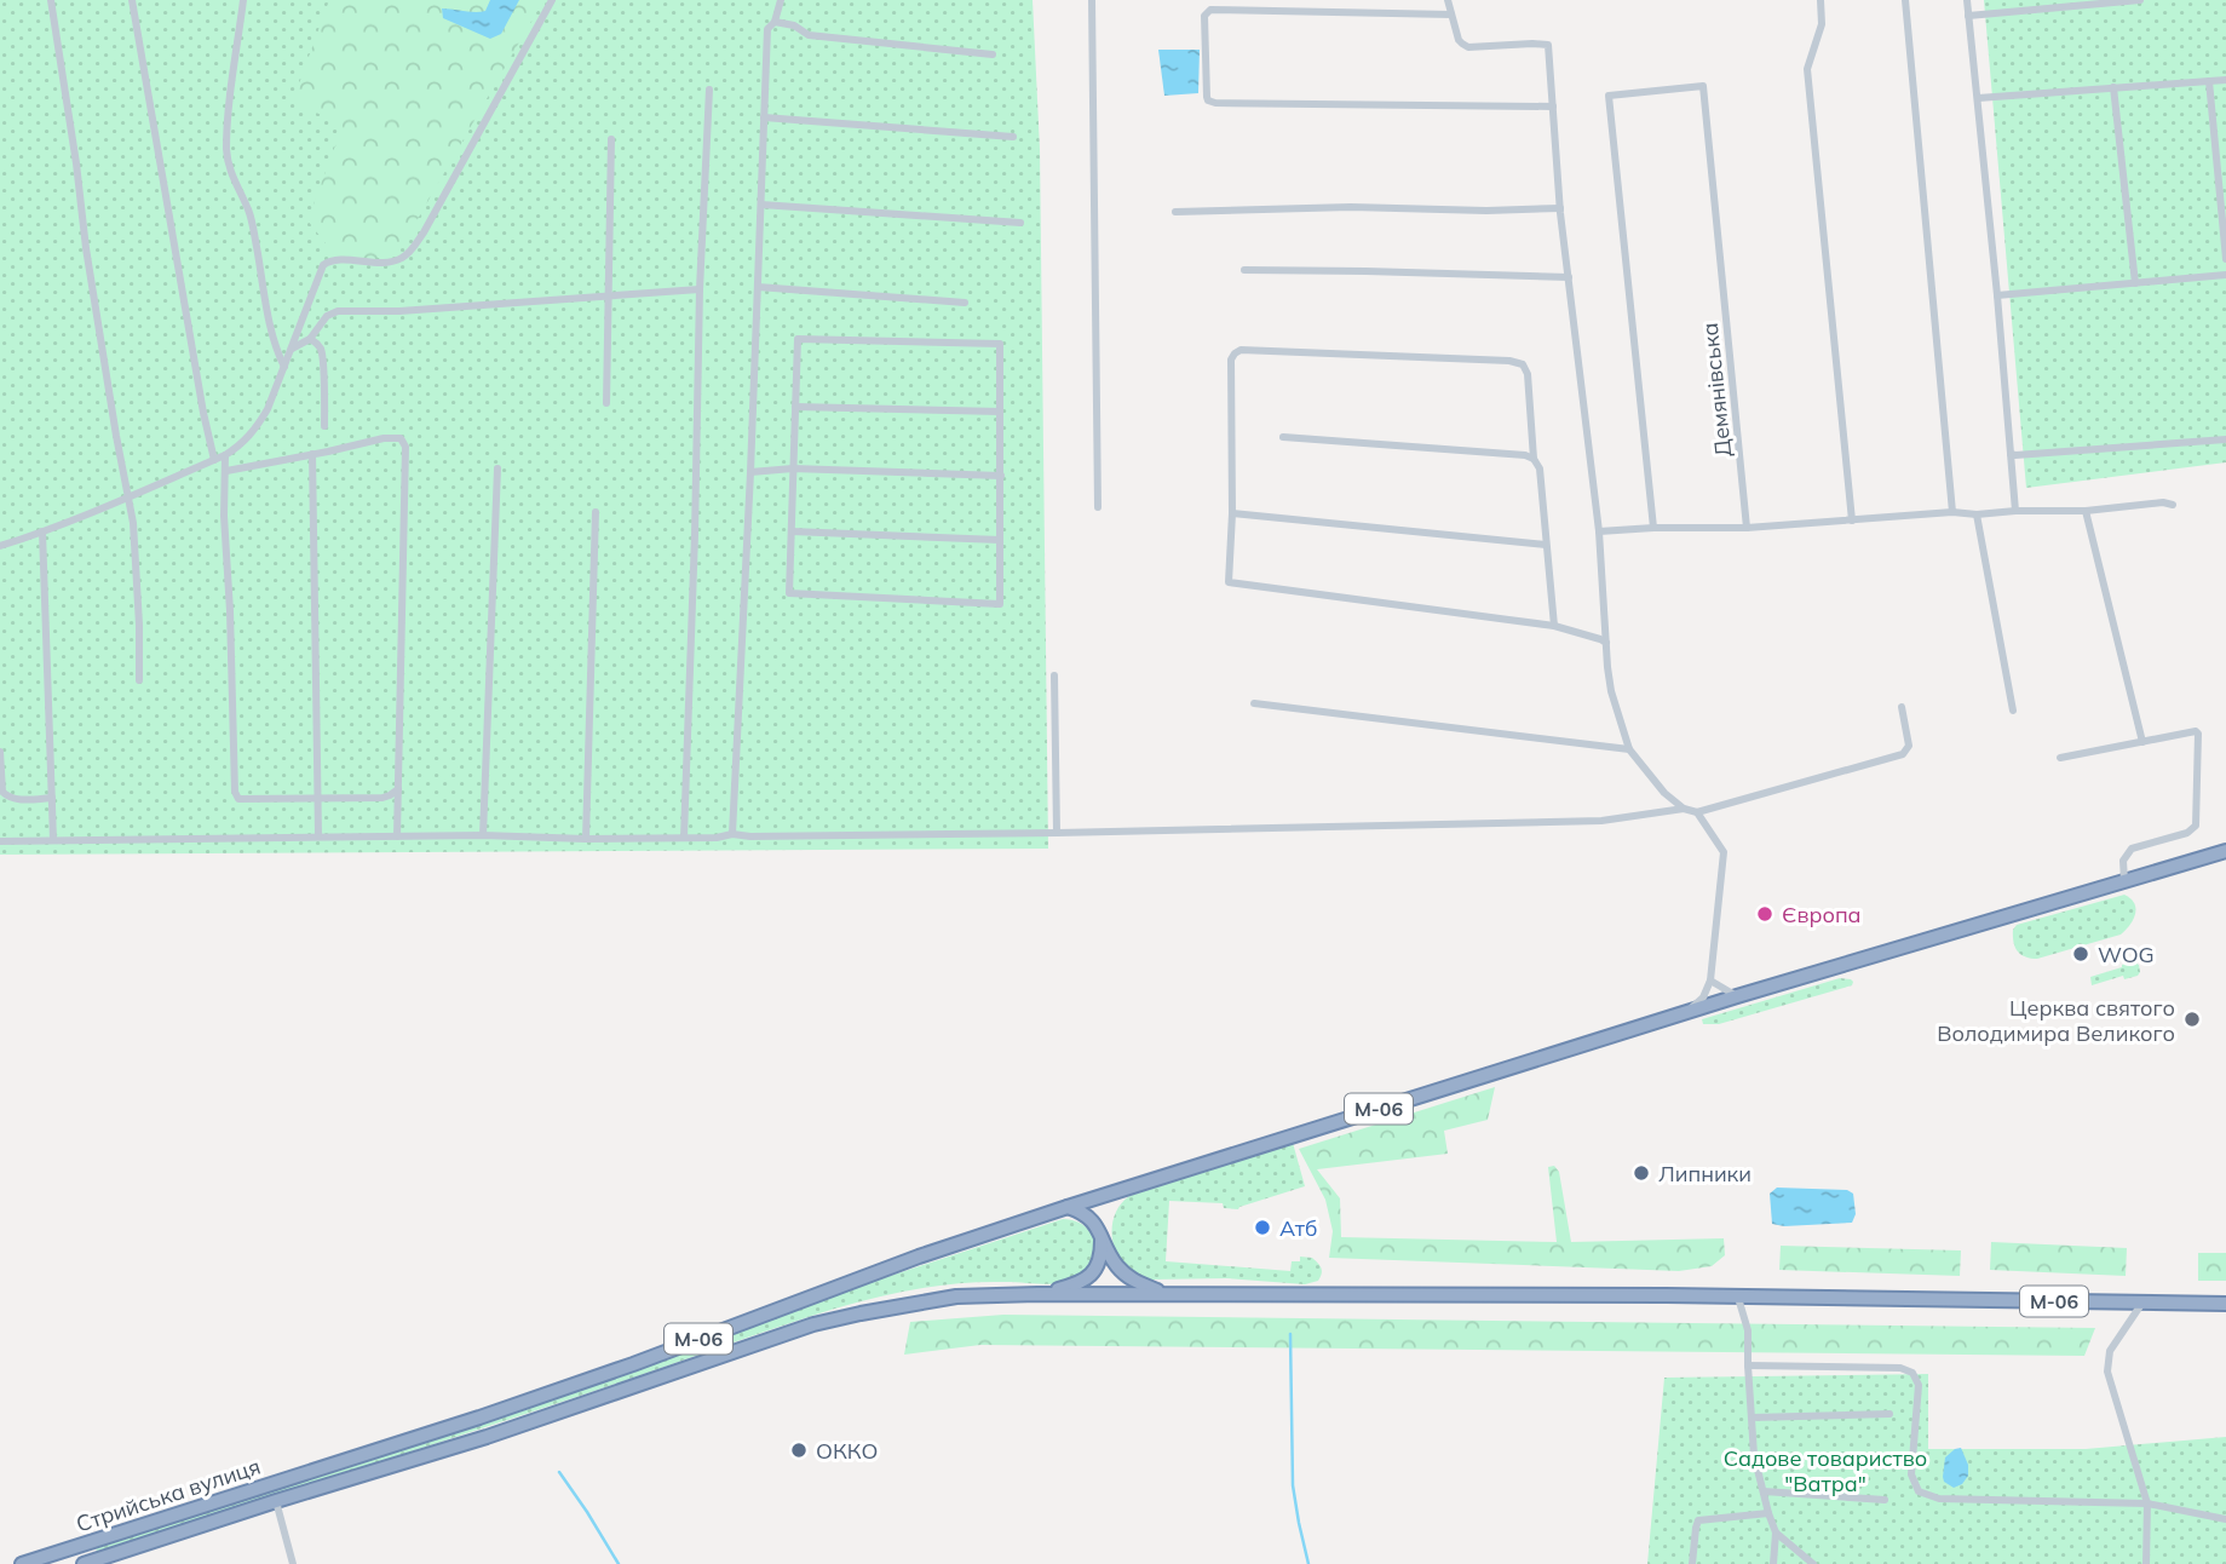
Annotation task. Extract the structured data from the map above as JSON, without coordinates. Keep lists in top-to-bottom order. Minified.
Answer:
{"streets":{"highway":["М-06","Стрийська вулиця"],"street":["Демянівська"]},"crossings":[["М-06","Стрийська вулиця"]],"parks":["Садове товариство \"Ватра\""],"places":["Європа","WOG","Церква святого Володимира Великого","Липники","Атб","ОККО"]}
